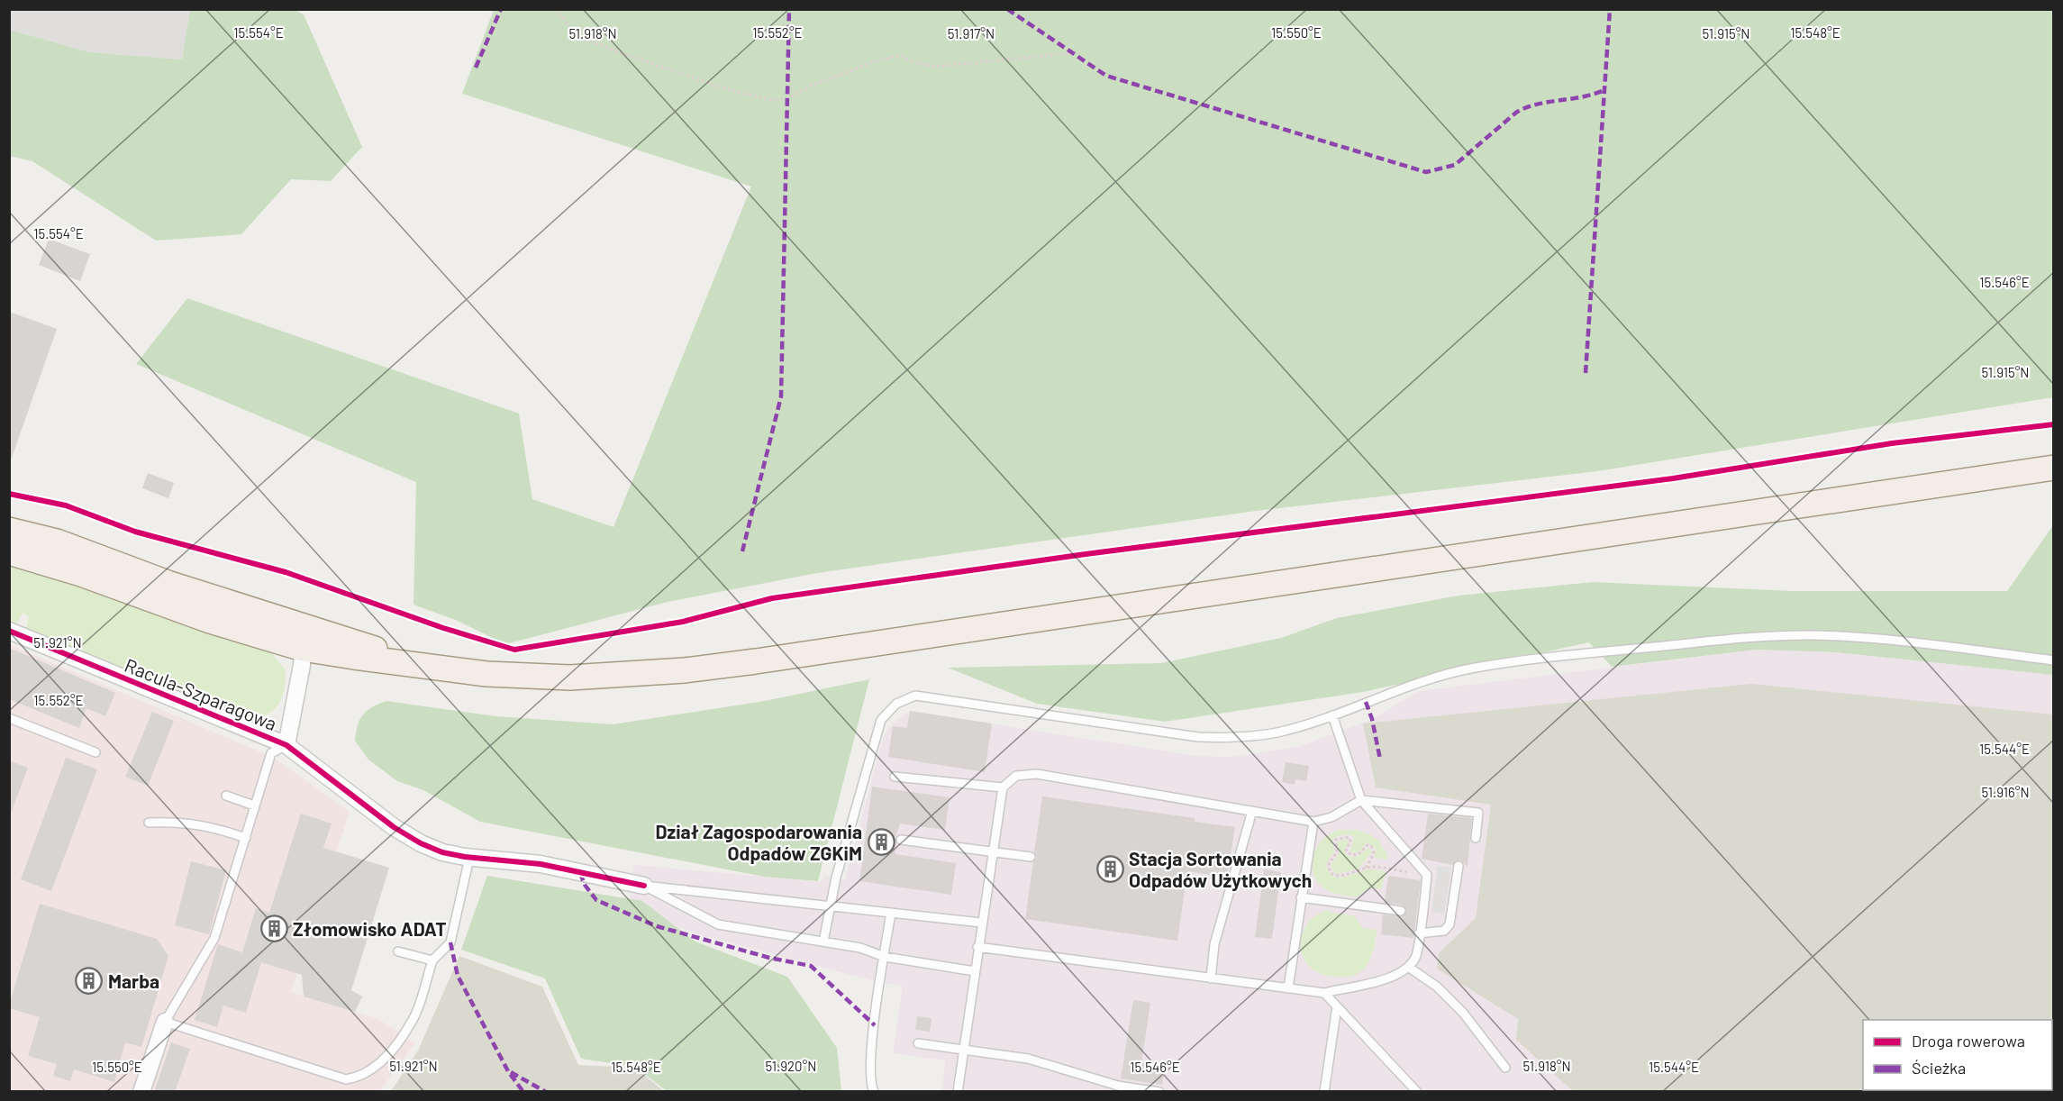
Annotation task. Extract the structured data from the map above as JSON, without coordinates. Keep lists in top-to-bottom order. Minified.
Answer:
{"streets":{"street":["Racula-Szparagowa"]},"places":{"building":["Dział Zagospodarowania Odpadów ZGKiM","Stacja Sortowania Odpadów Użytkowych","Złomowisko ADAT","Marba"]},"legend":["Droga rowerowa","Ścieżka"],"coordinates":["15.554°E","15.552°E","15.550°E","15.548°E","51.915°N","51.918°N","51.917°N","15.546°E","51.921°N","15.544°E","51.916°N","51.920°N"]}
